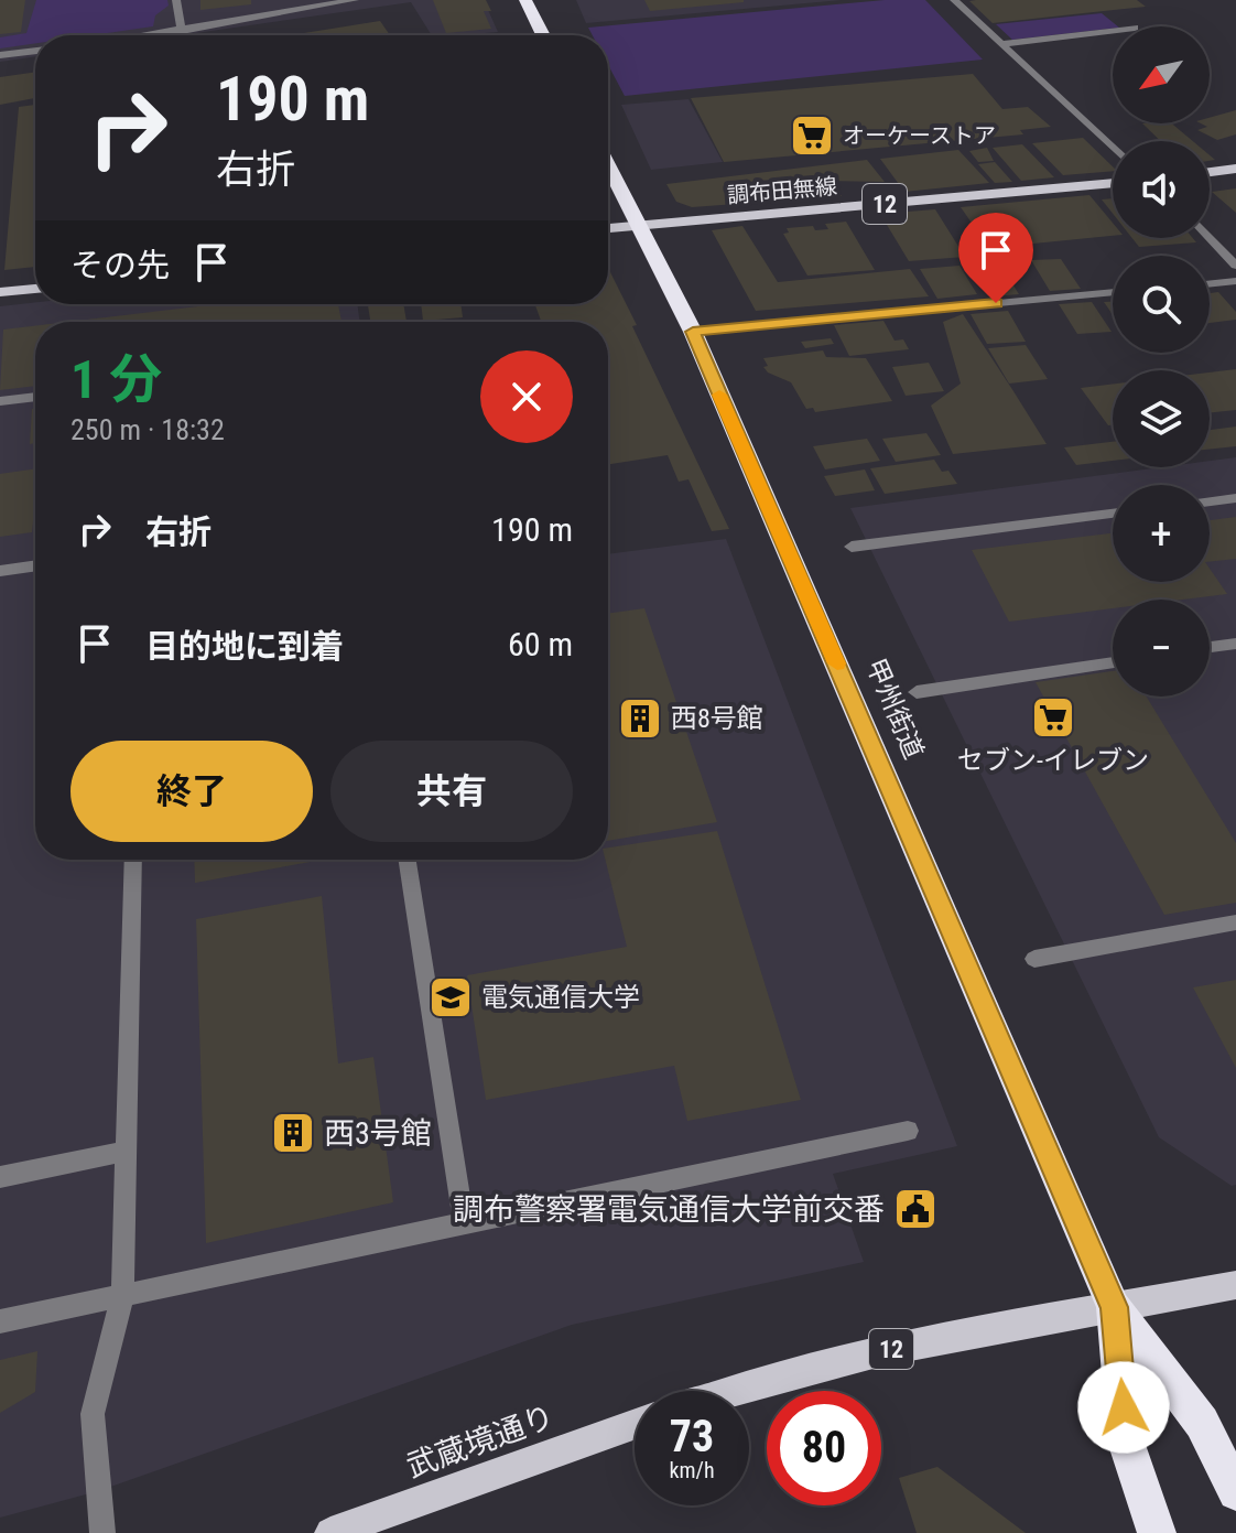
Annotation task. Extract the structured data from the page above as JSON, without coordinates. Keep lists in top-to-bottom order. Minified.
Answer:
{"streets":{"highway":["甲州街道"],"main road":["調布田無線","12","武蔵境通り"]},"crossings":[["調布田無線","甲州街道"],["12","甲州街道"]],"places":{"supermarket":["オーケーストア","セブン-イレブン"],"building":["西8号館","西3号館"],"school or university":["電気通信大学"],"public building":["調布警察署電気通信大学前交番"]},"north":"bottom left","page":{"map_buttons":["+","−"],"turn":["190 m","右折"],"then":"その先","heading":["1 分","250 m · 18:32"],"list":[{"name":"右折","value":"190 m"},{"name":"目的地に到着","value":"60 m"}],"buttons":["終了","共有"],"speed":"73 km/h","limit":"80"}}
